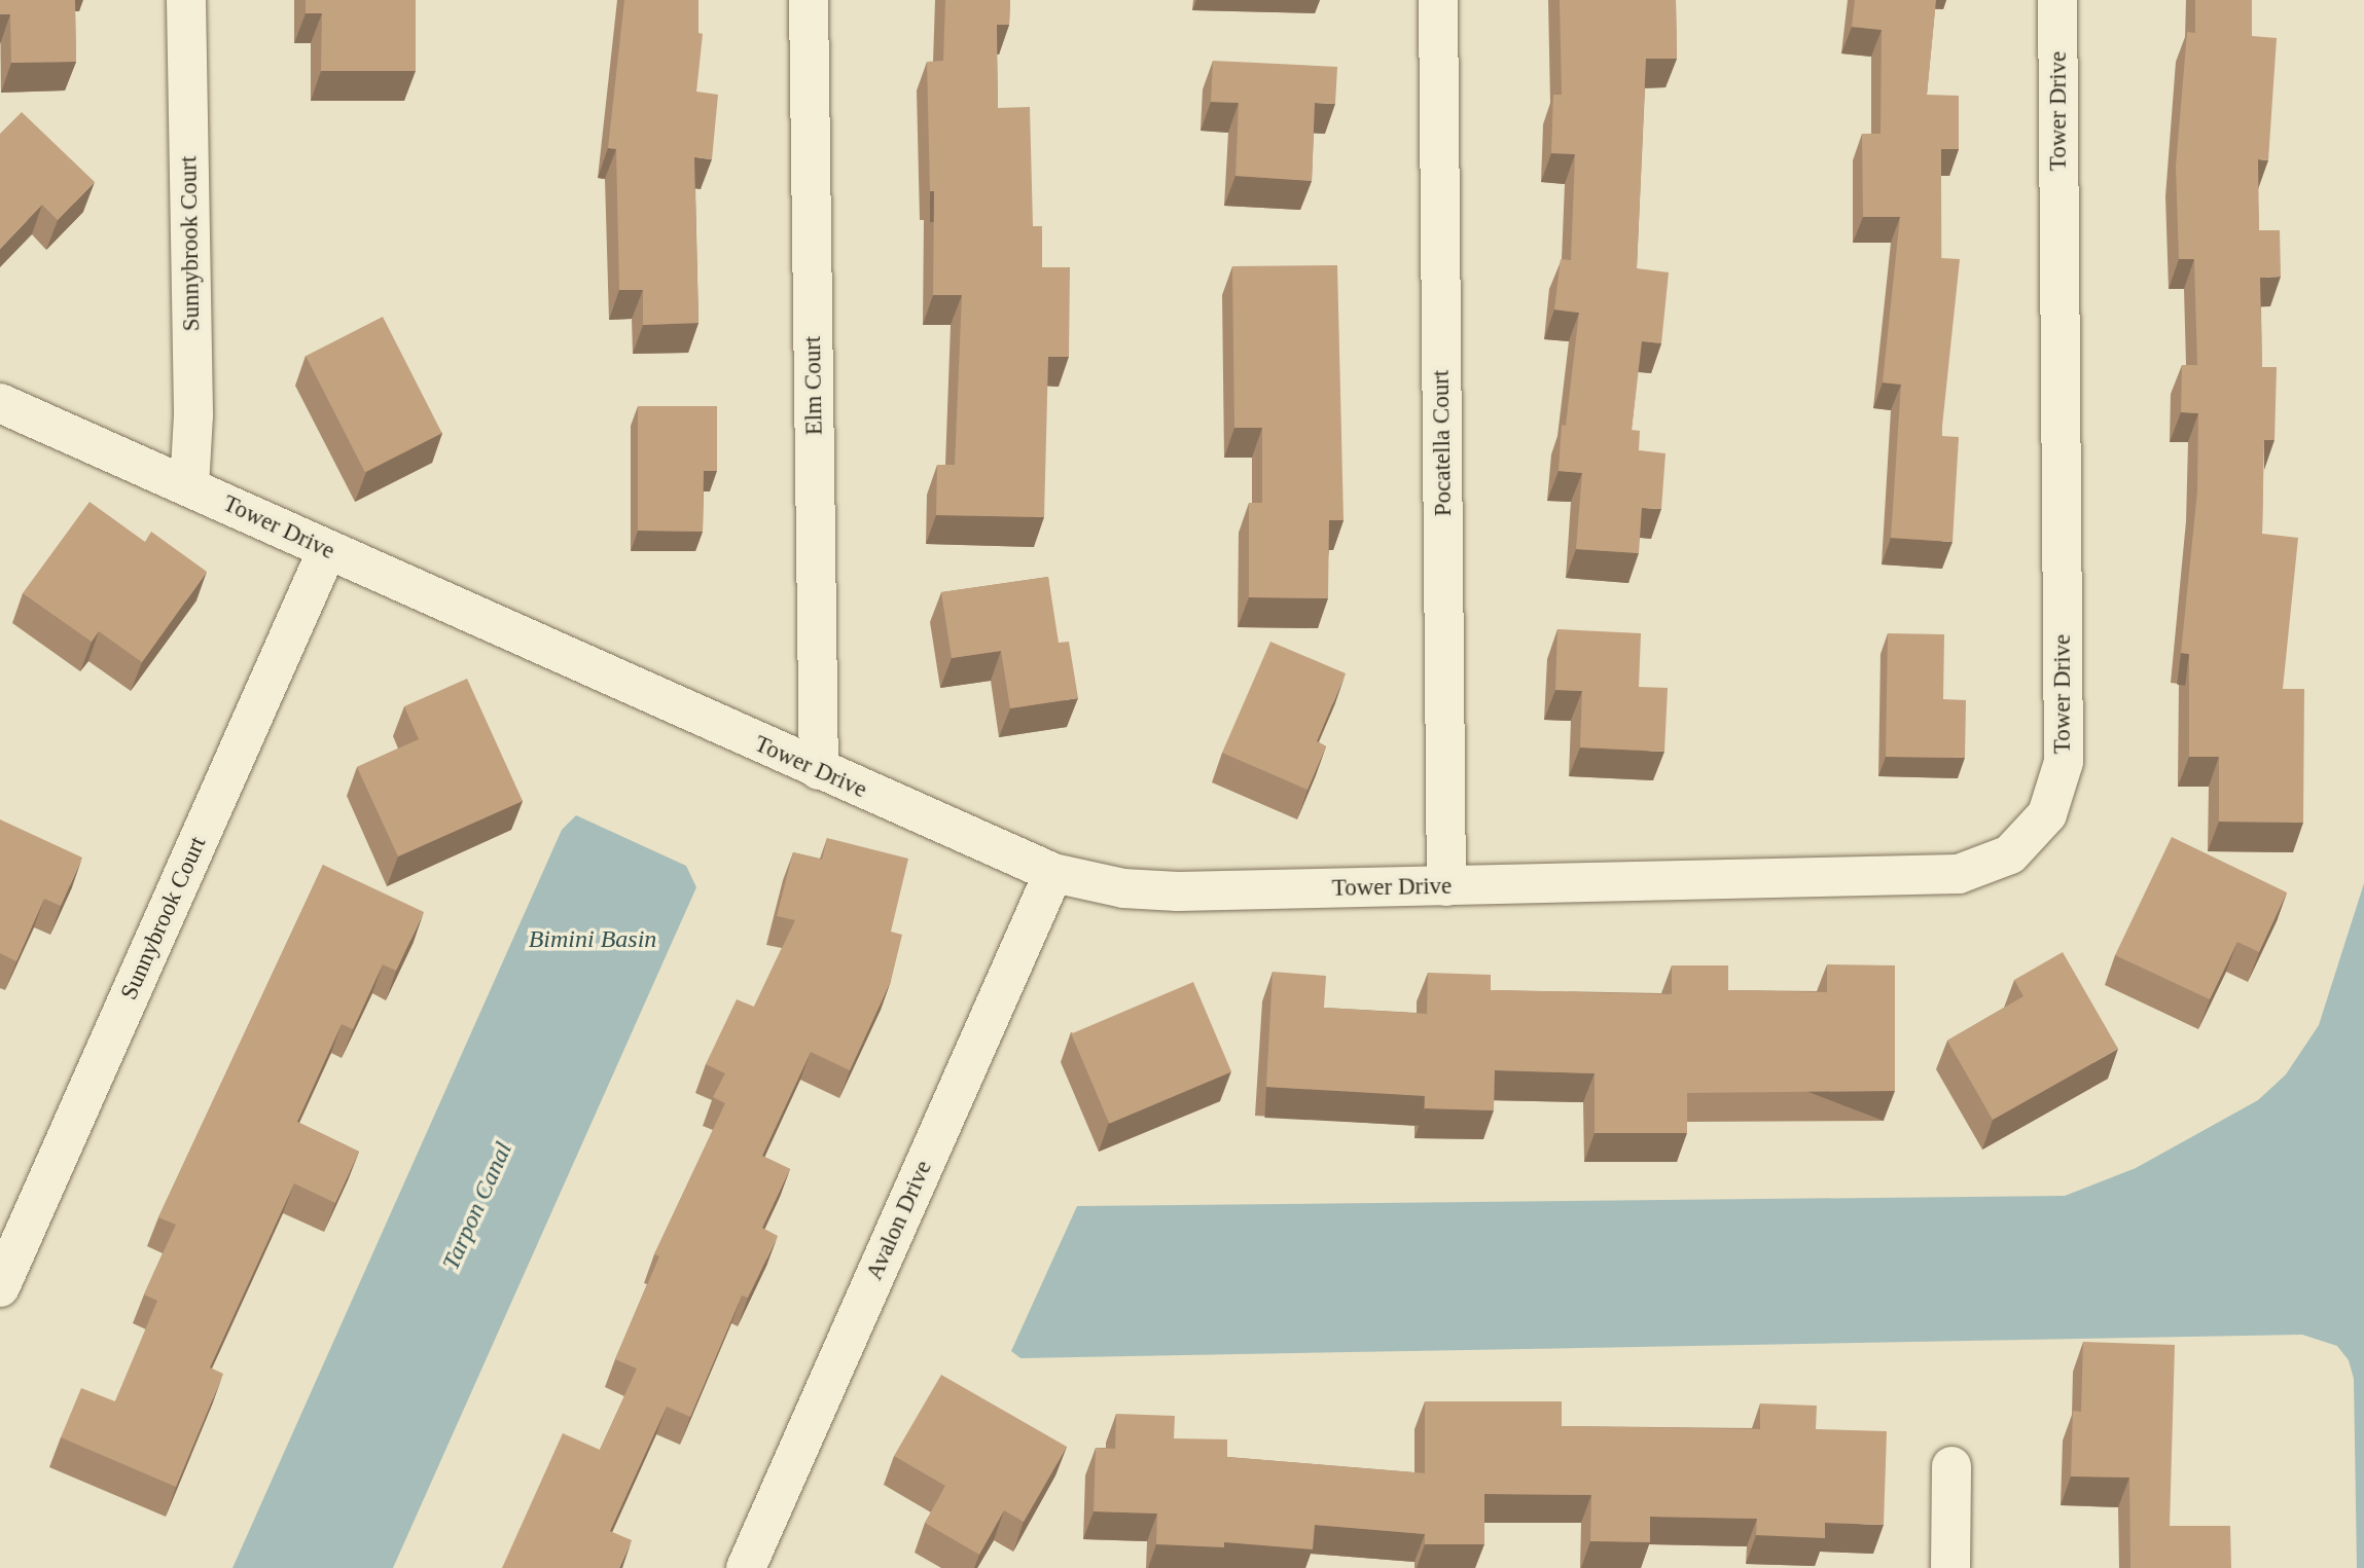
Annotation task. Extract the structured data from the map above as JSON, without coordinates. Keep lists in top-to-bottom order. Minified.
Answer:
{"streets":{"street":["Tower Drive","Sunnybrook Court","Elm Court","Pocatella Court","Avalon Drive"]},"crossings":[["Tower Drive","Sunnybrook Court"],["Tower Drive","Elm Court"],["Tower Drive","Pocatella Court"],["Tower Drive","Avalon Drive"]],"water":["Bimini Basin","Tarpon Canal"]}
